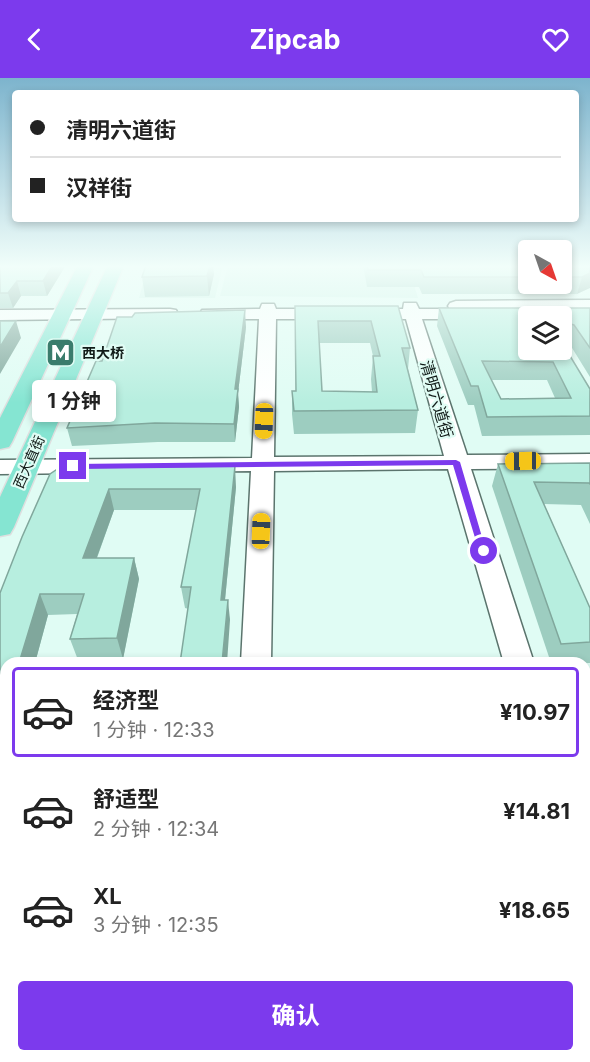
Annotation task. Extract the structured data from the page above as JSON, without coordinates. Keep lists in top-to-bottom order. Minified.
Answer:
{"streets":{"main road":["西大直街"],"street":["清明六道街"]},"places":{"metro station":["西大桥"]},"north":"bottom right","page":{"header":"Zipcab","banner":["清明六道街","汉祥街"],"bubble":"1 分钟","list":[{"name":"经济型","note":"1 分钟 · 12:33","value":"¥10.97"},{"name":"舒适型","note":"2 分钟 · 12:34","value":"¥14.81"},{"name":"XL","note":"3 分钟 · 12:35","value":"¥18.65"}],"buttons":"确认"}}
